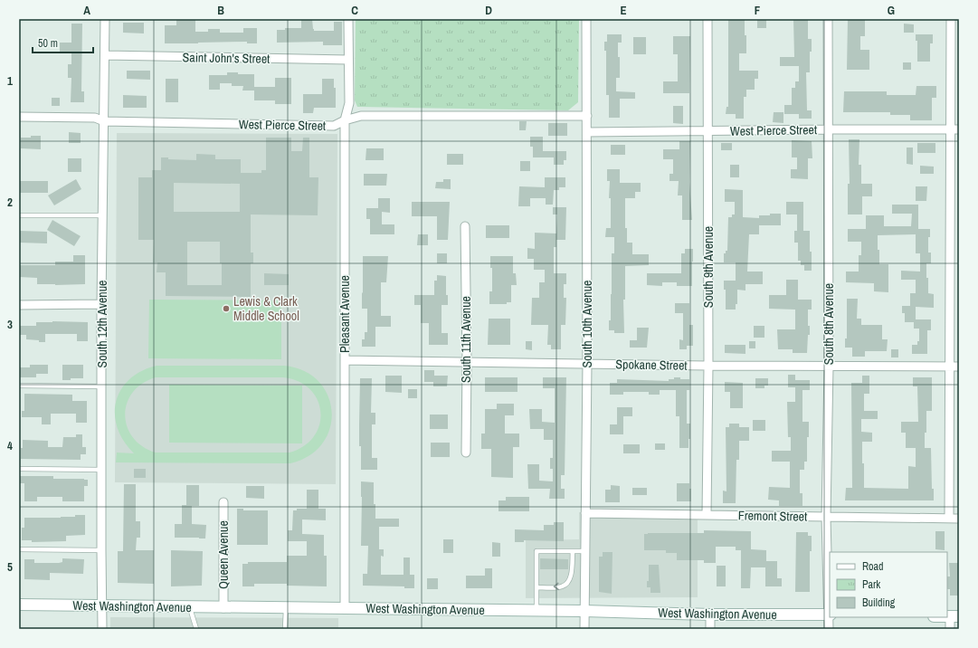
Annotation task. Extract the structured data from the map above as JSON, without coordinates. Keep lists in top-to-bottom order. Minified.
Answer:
{"streets":{"main road":["West Washington Avenue"],"street":["Saint John's Street","West Pierce Street","South 9th Avenue","Pleasant Avenue","South 12th Avenue","South 10th Avenue","South 8th Avenue","South 11th Avenue","Spokane Street","Fremont Street","Queen Avenue"]},"crossings":[["Saint John's Street","Pleasant Avenue"],["Saint John's Street","South 12th Avenue"],["West Pierce Street","South 9th Avenue"],["West Pierce Street","Pleasant Avenue"],["West Pierce Street","South 12th Avenue"],["West Pierce Street","South 10th Avenue"],["West Pierce Street","South 8th Avenue"],["South 9th Avenue","Spokane Street"],["South 9th Avenue","Fremont Street"],["Pleasant Avenue","Spokane Street"],["Pleasant Avenue","West Washington Avenue"],["South 12th Avenue","West Washington Avenue"],["South 10th Avenue","Spokane Street"],["South 10th Avenue","Fremont Street"],["South 10th Avenue","West Washington Avenue"],["South 8th Avenue","Spokane Street"],["South 8th Avenue","Fremont Street"],["South 8th Avenue","West Washington Avenue"],["South 11th Avenue","Spokane Street"],["Queen Avenue","West Washington Avenue"]],"places":["Lewis & Clark Middle School"],"legend":["Road","Park","Building"],"scale_bar":"50 m","grid":{"columns":["A","B","C","D","E","F","G"],"rows":["1","2","3","4","5"]}}
